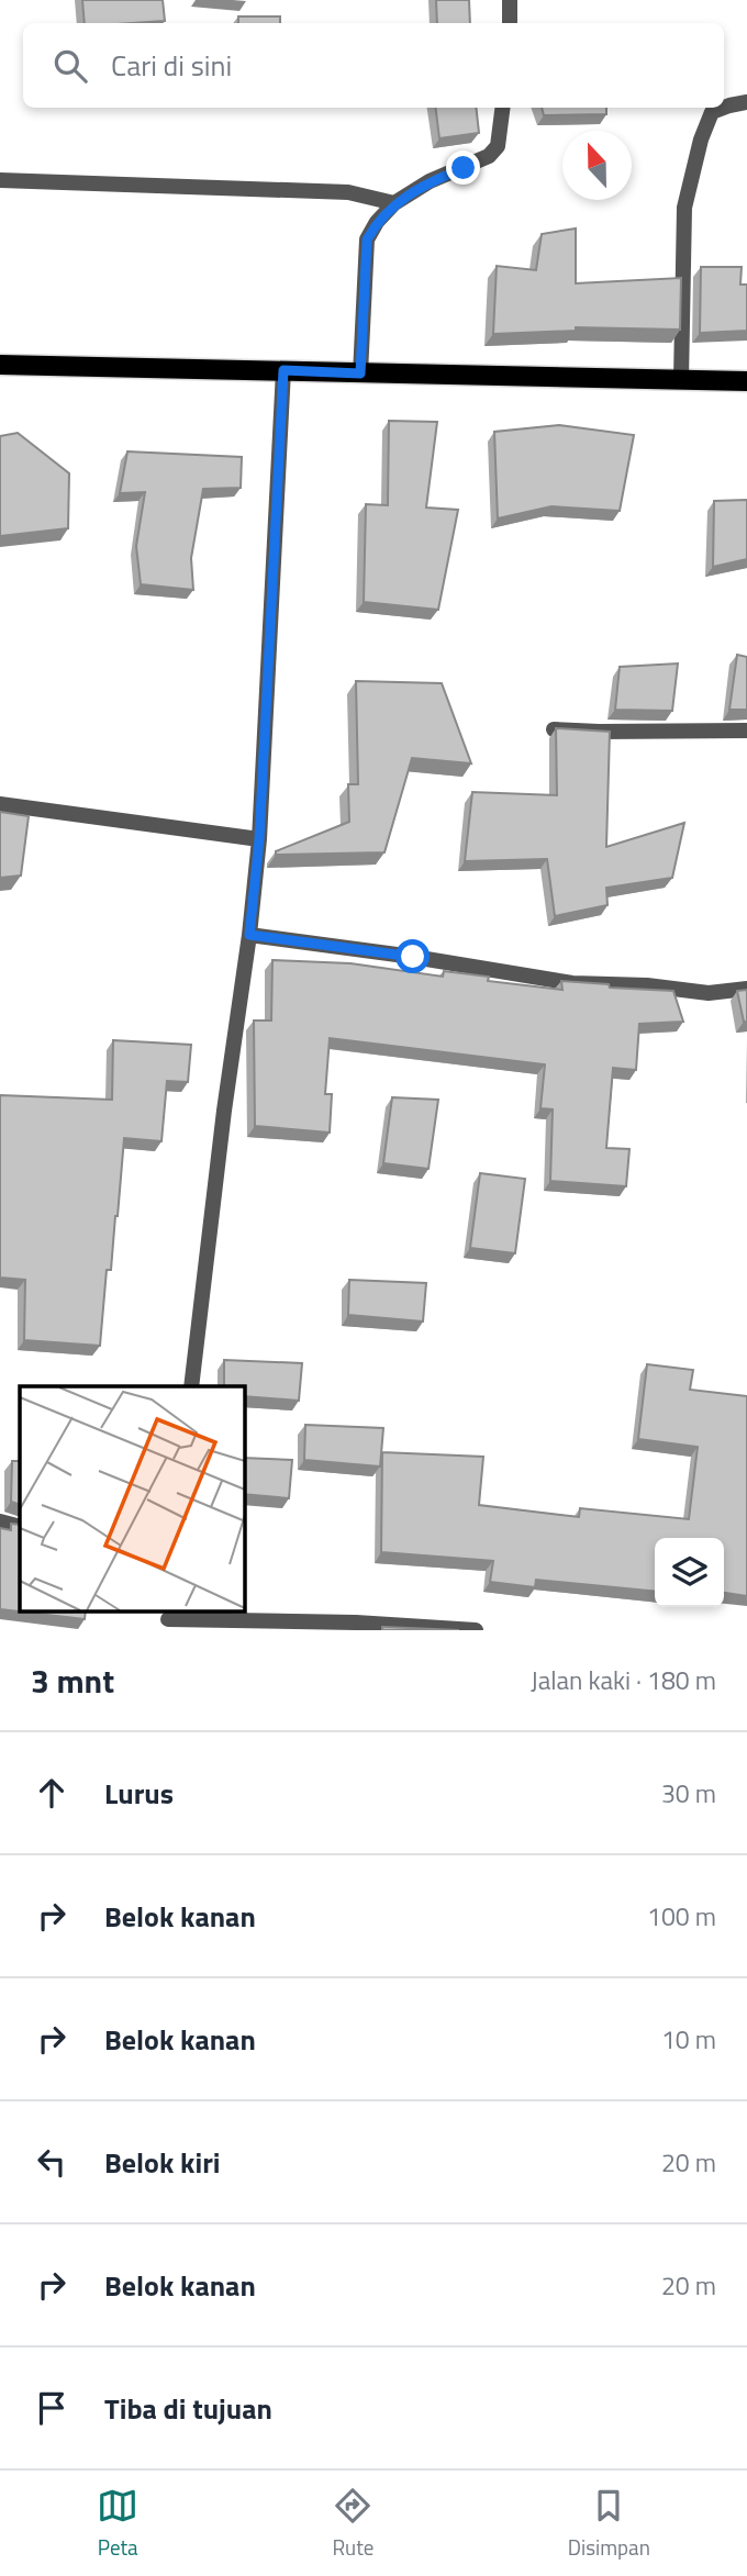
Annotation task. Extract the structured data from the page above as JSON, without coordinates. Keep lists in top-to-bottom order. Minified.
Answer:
{"north":"top","page":{"search":"Cari di sini","heading":["3 mnt","Jalan kaki · 180 m"],"list":[["Lurus","30 m"],["Belok kanan","100 m"],["Belok kanan","10 m"],["Belok kiri","20 m"],["Belok kanan","20 m"],"Tiba di tujuan"],"nav":["Peta","Rute","Disimpan"]}}
